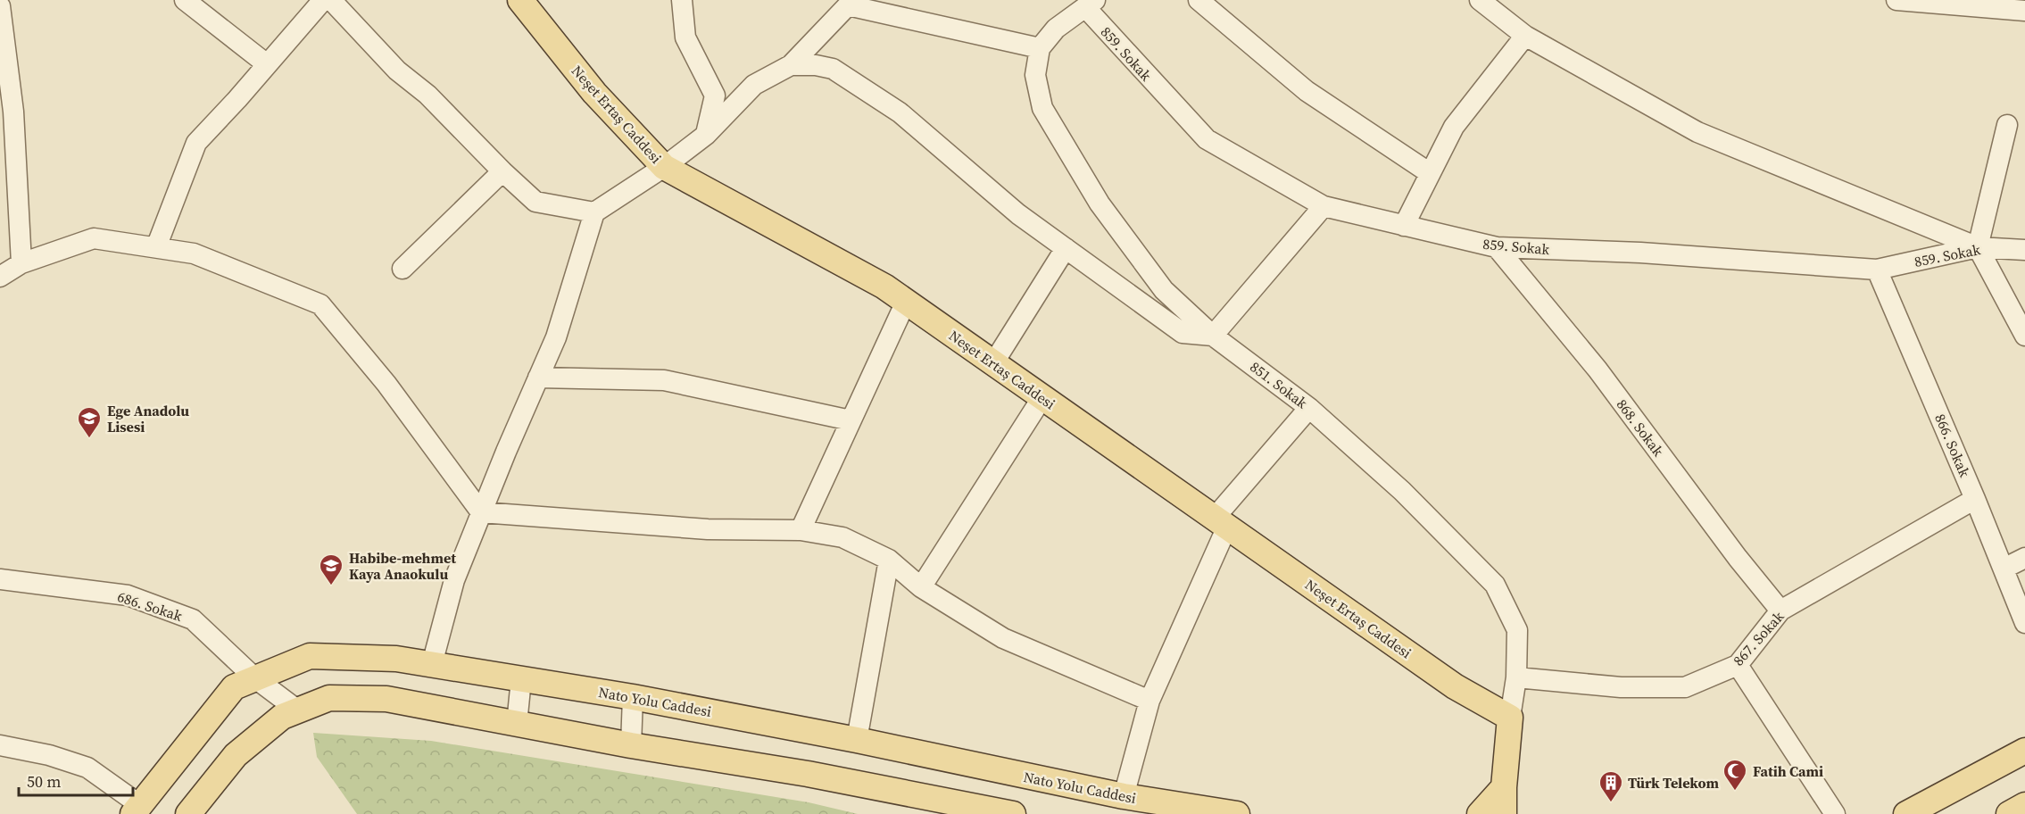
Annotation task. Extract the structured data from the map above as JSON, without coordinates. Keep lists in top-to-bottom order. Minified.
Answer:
{"streets":{"main road":["Neşet Ertaş Caddesi","851. Sokak","Nato Yolu Caddesi"],"street":["859. Sokak","868. Sokak","866. Sokak","686. Sokak","867. Sokak"]},"crossings":[["859. Sokak","868. Sokak"],["859. Sokak","866. Sokak"],["Neşet Ertaş Caddesi","851. Sokak"],["851. Sokak","867. Sokak"],["868. Sokak","867. Sokak"],["866. Sokak","867. Sokak"],["686. Sokak","Nato Yolu Caddesi"]],"places":{"school or university":["Ege Anadolu Lisesi","Habibe-mehmet Kaya Anaokulu"],"mosque":["Fatih Cami"],"building":["Türk Telekom"]},"scale_bar":"50 m"}
